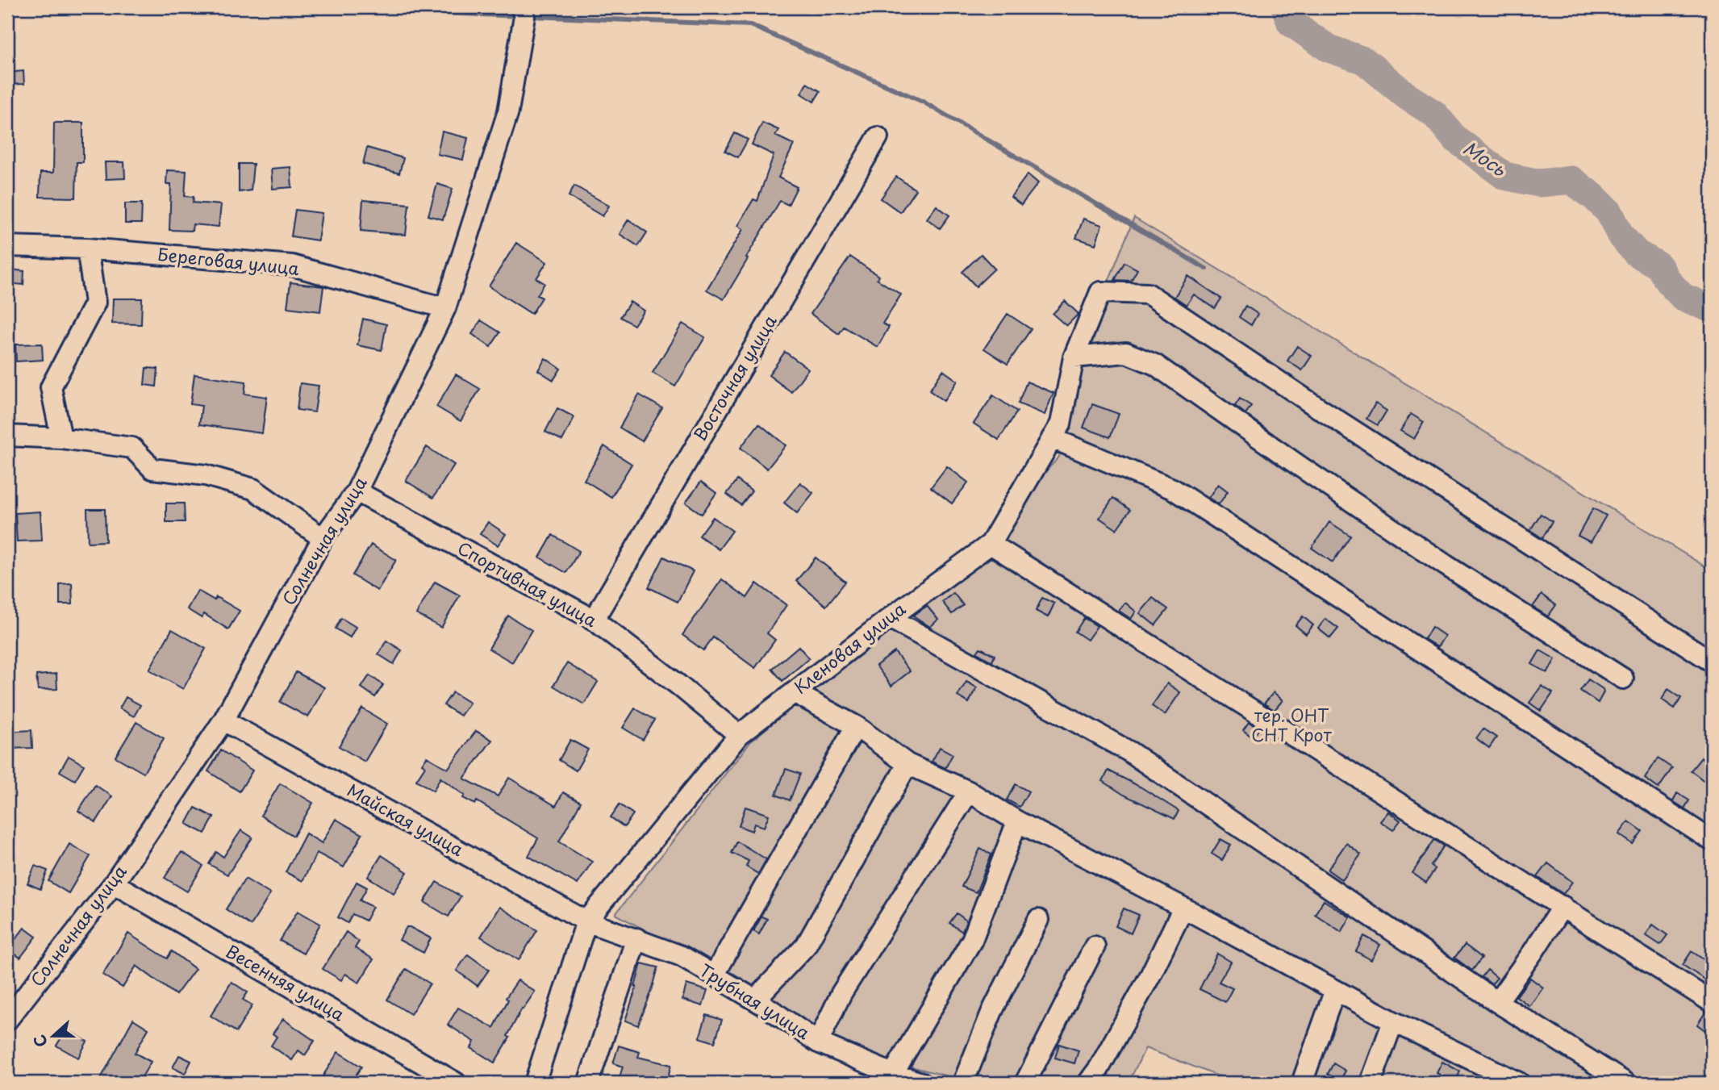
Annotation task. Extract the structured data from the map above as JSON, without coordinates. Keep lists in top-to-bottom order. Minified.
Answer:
{"streets":{"street":["Береговая улица","Восточная улица","Солнечная улица","Спортивная улица","Кленовая улица","Майская улица","Весенняя улица","Трубная улица"]},"crossings":[["Береговая улица","Солнечная улица"],["Восточная улица","Спортивная улица"],["Солнечная улица","Спортивная улица"],["Солнечная улица","Майская улица"],["Солнечная улица","Весенняя улица"],["Спортивная улица","Кленовая улица"],["Кленовая улица","Майская улица"],["Кленовая улица","Трубная улица"],["Майская улица","Трубная улица"]],"water":["Мось"],"parks":["тер. ОНТ СНТ Крот"],"north":"left"}
